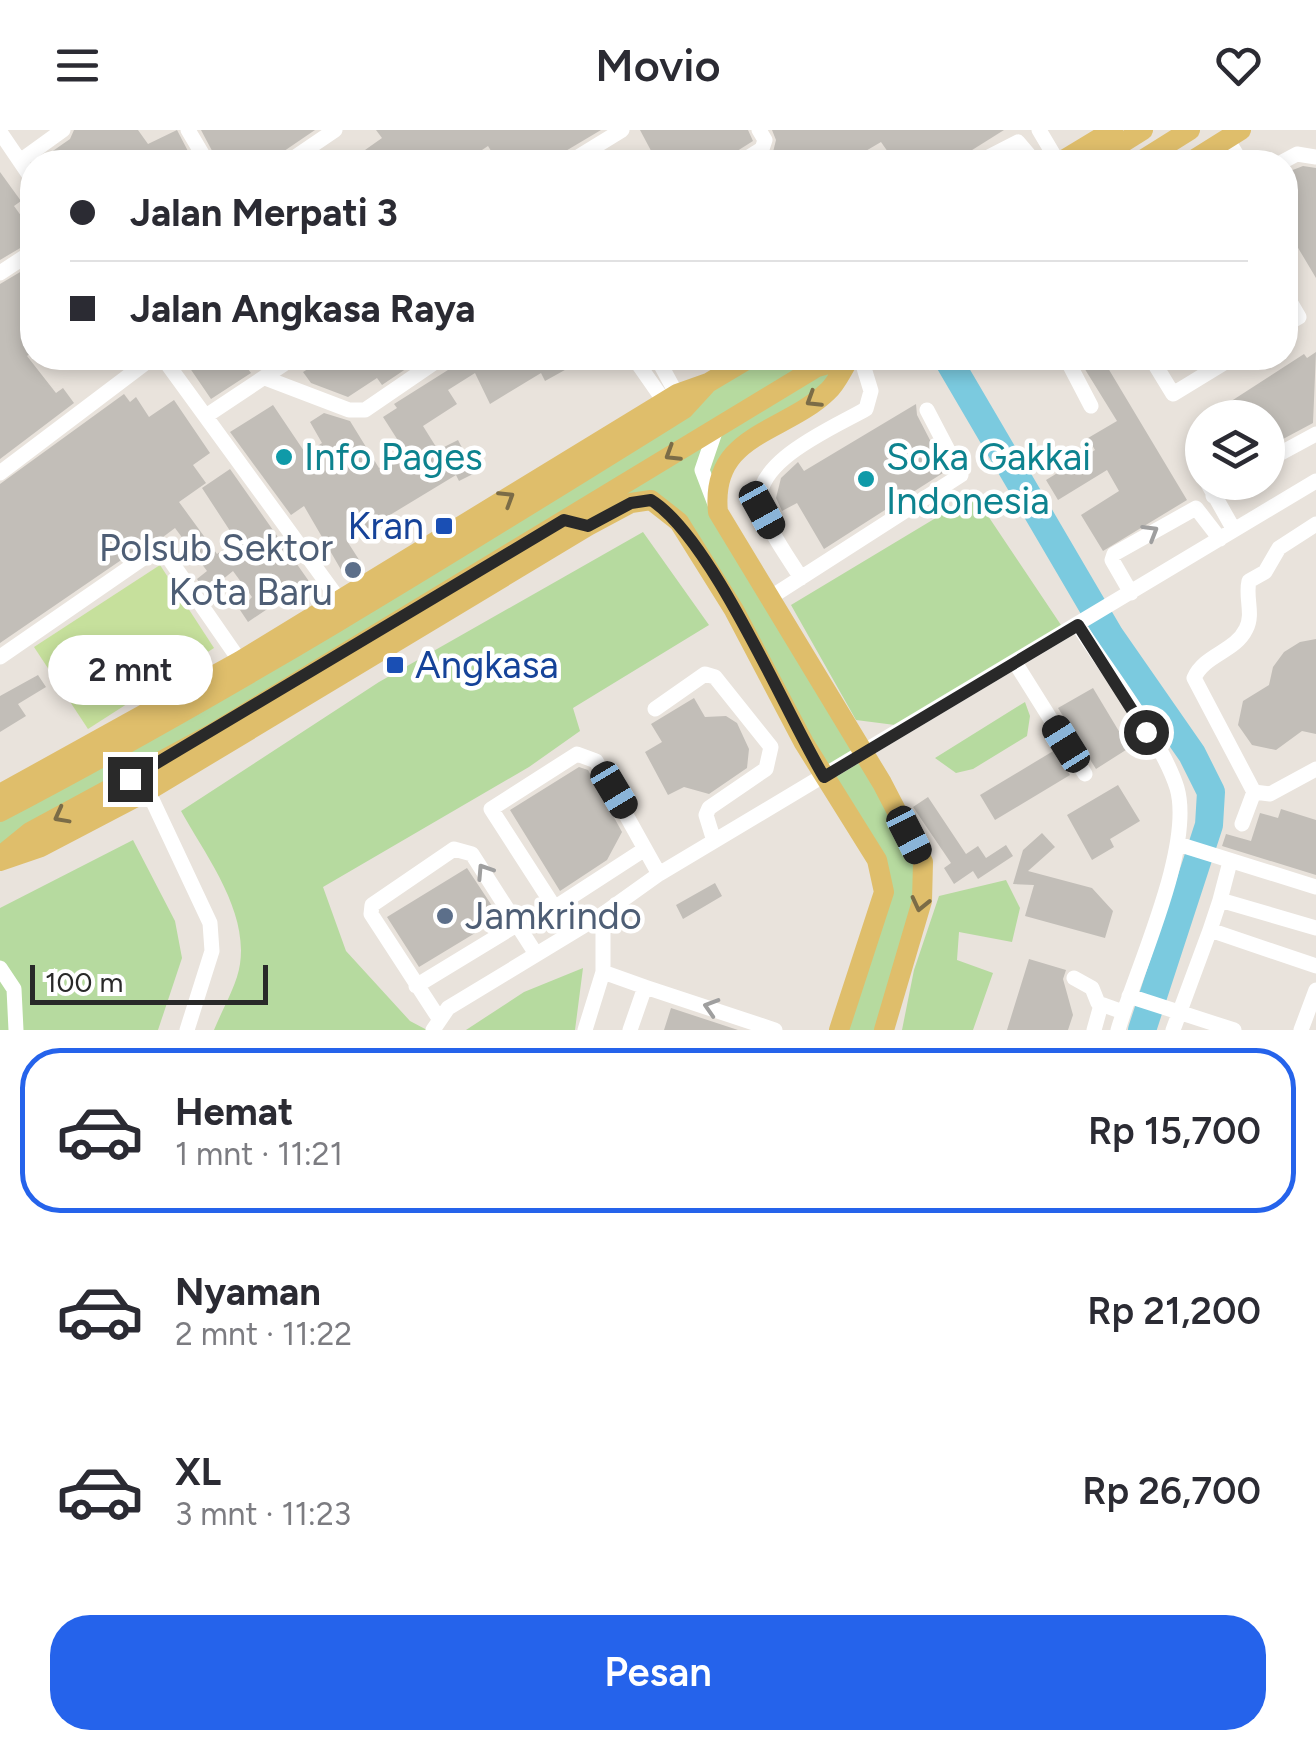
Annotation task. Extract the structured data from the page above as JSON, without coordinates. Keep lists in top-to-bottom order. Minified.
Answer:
{"places":{"other":["Info Pages","Soka Gakkai Indonesia","Polsub Sektor Kota Baru","Jamkrindo"],"transit":["Kran","Angkasa"]},"scale_bar":"100 m","page":{"header":"Movio","banner":["Jalan Merpati 3","Jalan Angkasa Raya"],"bubble":"2 mnt","scale":"100 m","list":[{"name":"Hemat","note":"1 mnt · 11:21","value":"Rp 15,700"},{"name":"Nyaman","note":"2 mnt · 11:22","value":"Rp 21,200"},{"name":"XL","note":"3 mnt · 11:23","value":"Rp 26,700"}],"buttons":"Pesan"}}
